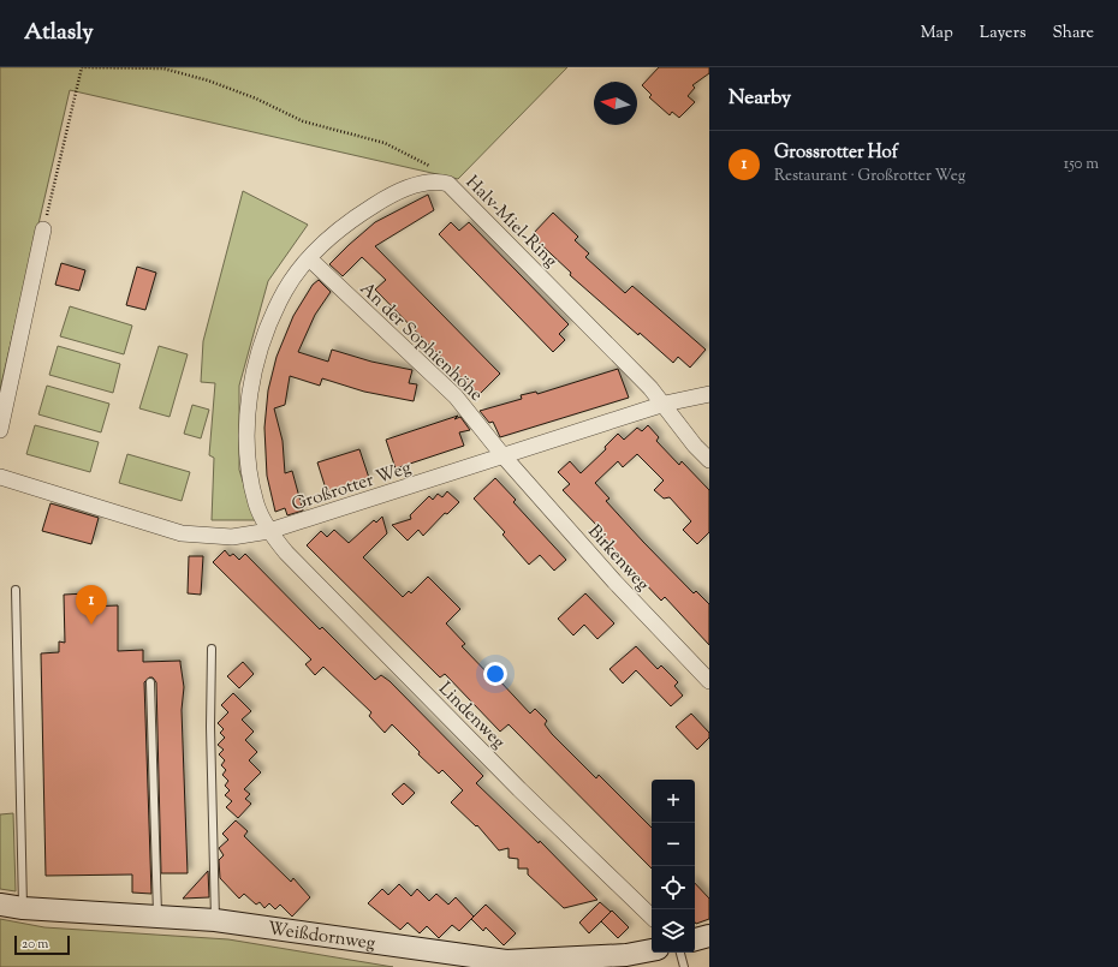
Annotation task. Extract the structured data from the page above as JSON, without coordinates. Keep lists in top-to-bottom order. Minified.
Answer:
{"streets":{"street":["Halv-Miel-Ring","An der Sophienhöhe","Großrotter Weg","Birkenweg","Lindenweg","Weißdornweg"]},"crossings":[["Halv-Miel-Ring","An der Sophienhöhe"],["Halv-Miel-Ring","Großrotter Weg"],["Halv-Miel-Ring","Lindenweg"],["An der Sophienhöhe","Großrotter Weg"],["An der Sophienhöhe","Birkenweg"],["Großrotter Weg","Birkenweg"],["Großrotter Weg","Lindenweg"]],"scale_bar":"20 m","north":"left","page":{"header":"Atlasly","nav":["Map","Layers","Share"],"heading":"Nearby","list":[{"mark":"1","name":"Grossrotter Hof","note":"Restaurant · Großrotter Weg","value":"150 m"}],"pins":"1","map_buttons":["+","−"],"scale":"20 m"}}
